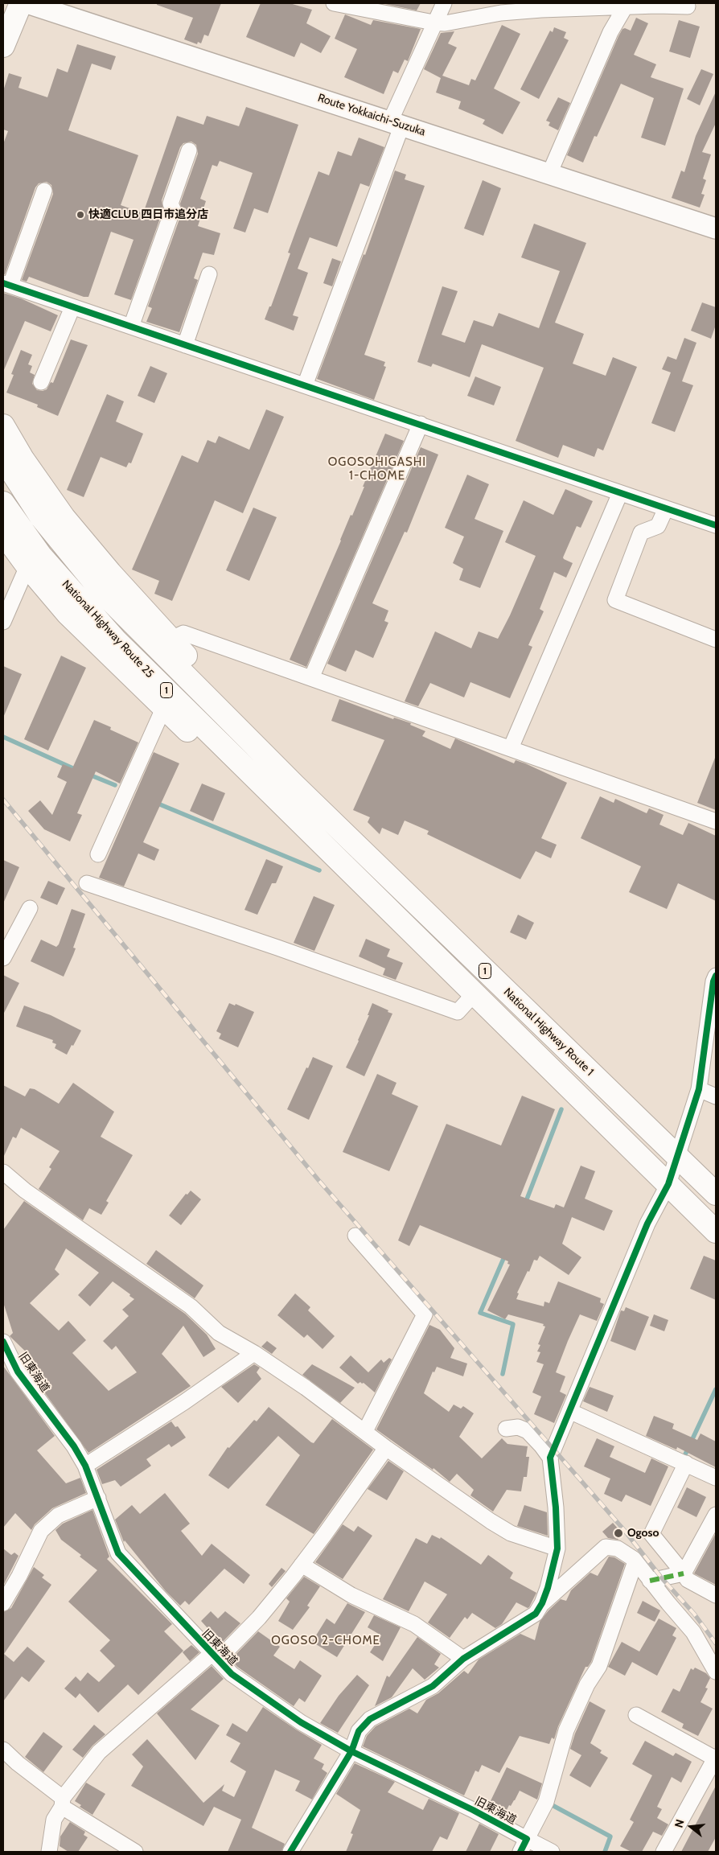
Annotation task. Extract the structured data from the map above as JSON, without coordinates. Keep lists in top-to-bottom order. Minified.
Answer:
{"streets":{"highway":["National Highway Route 25","1","National Highway Route 1"],"main road":["Route Yokkaichi-Suzuka"],"street":["旧東海道"]},"crossings":[["National Highway Route 25","1"],["National Highway Route 25","National Highway Route 1"]],"districts":["OGOSOHIGASHI 1-CHOME","OGOSO 2-CHOME"],"places":["快適CLUB 四日市追分店","Ogoso"],"north":"left"}
